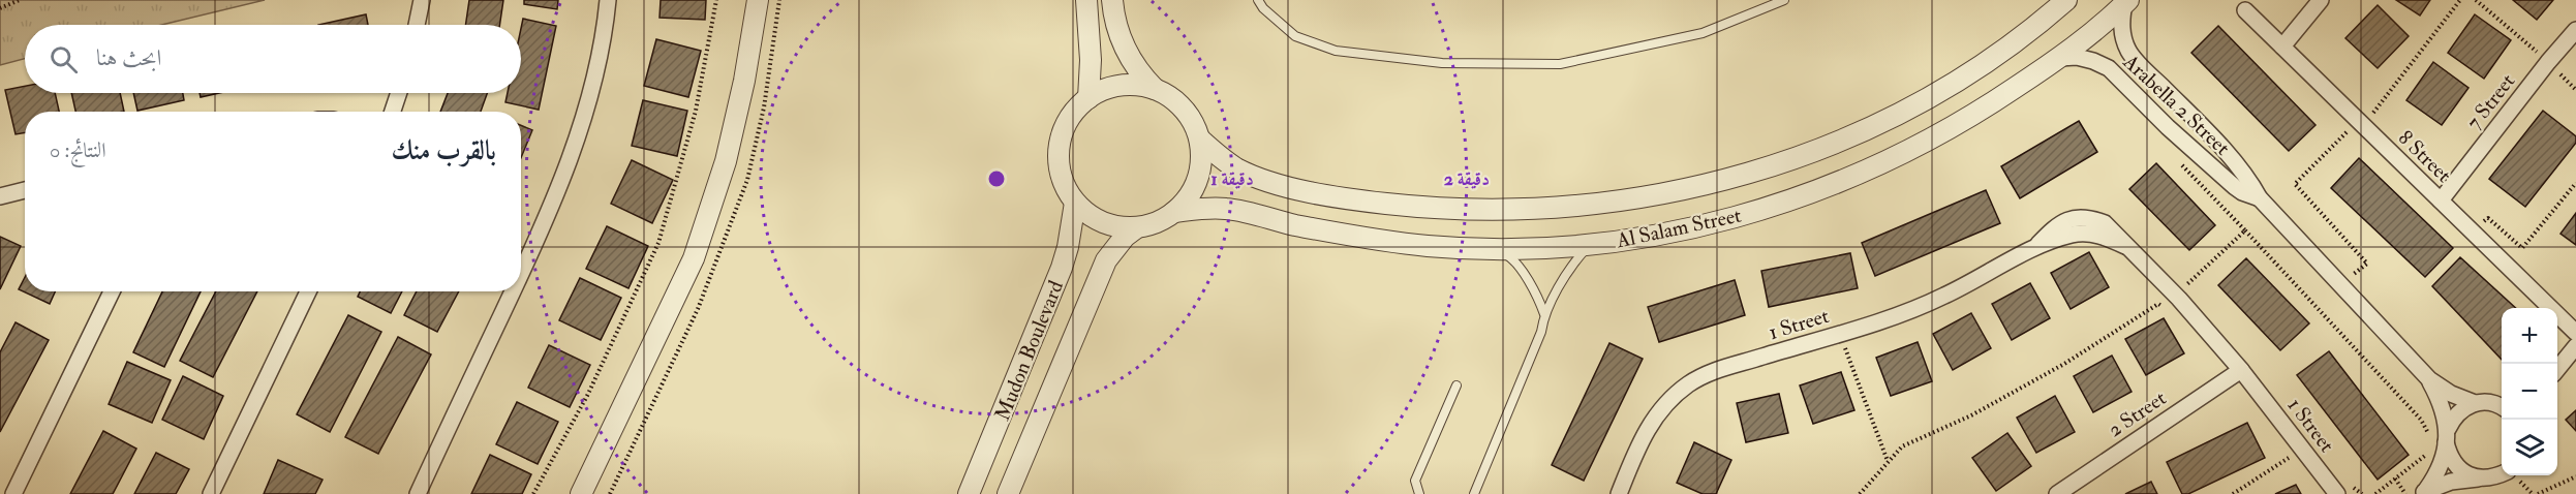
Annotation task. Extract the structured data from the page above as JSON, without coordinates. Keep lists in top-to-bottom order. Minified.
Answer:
{"streets":{"street":["7 Street","Arabella 2 Street","8 Street","Al Salam Street","1 Street","Mudon Boulevard","2 Street"]},"crossings":[["7 Street","8 Street"],["Arabella 2 Street","Al Salam Street"],["Al Salam Street","Mudon Boulevard"],["1 Street","2 Street"]],"page":{"search":"ابحث هنا","heading":["بالقرب منك","النتائج: 0"],"map_buttons":["+","−"]},"rings":["1 دقيقة","2 دقيقة"]}
